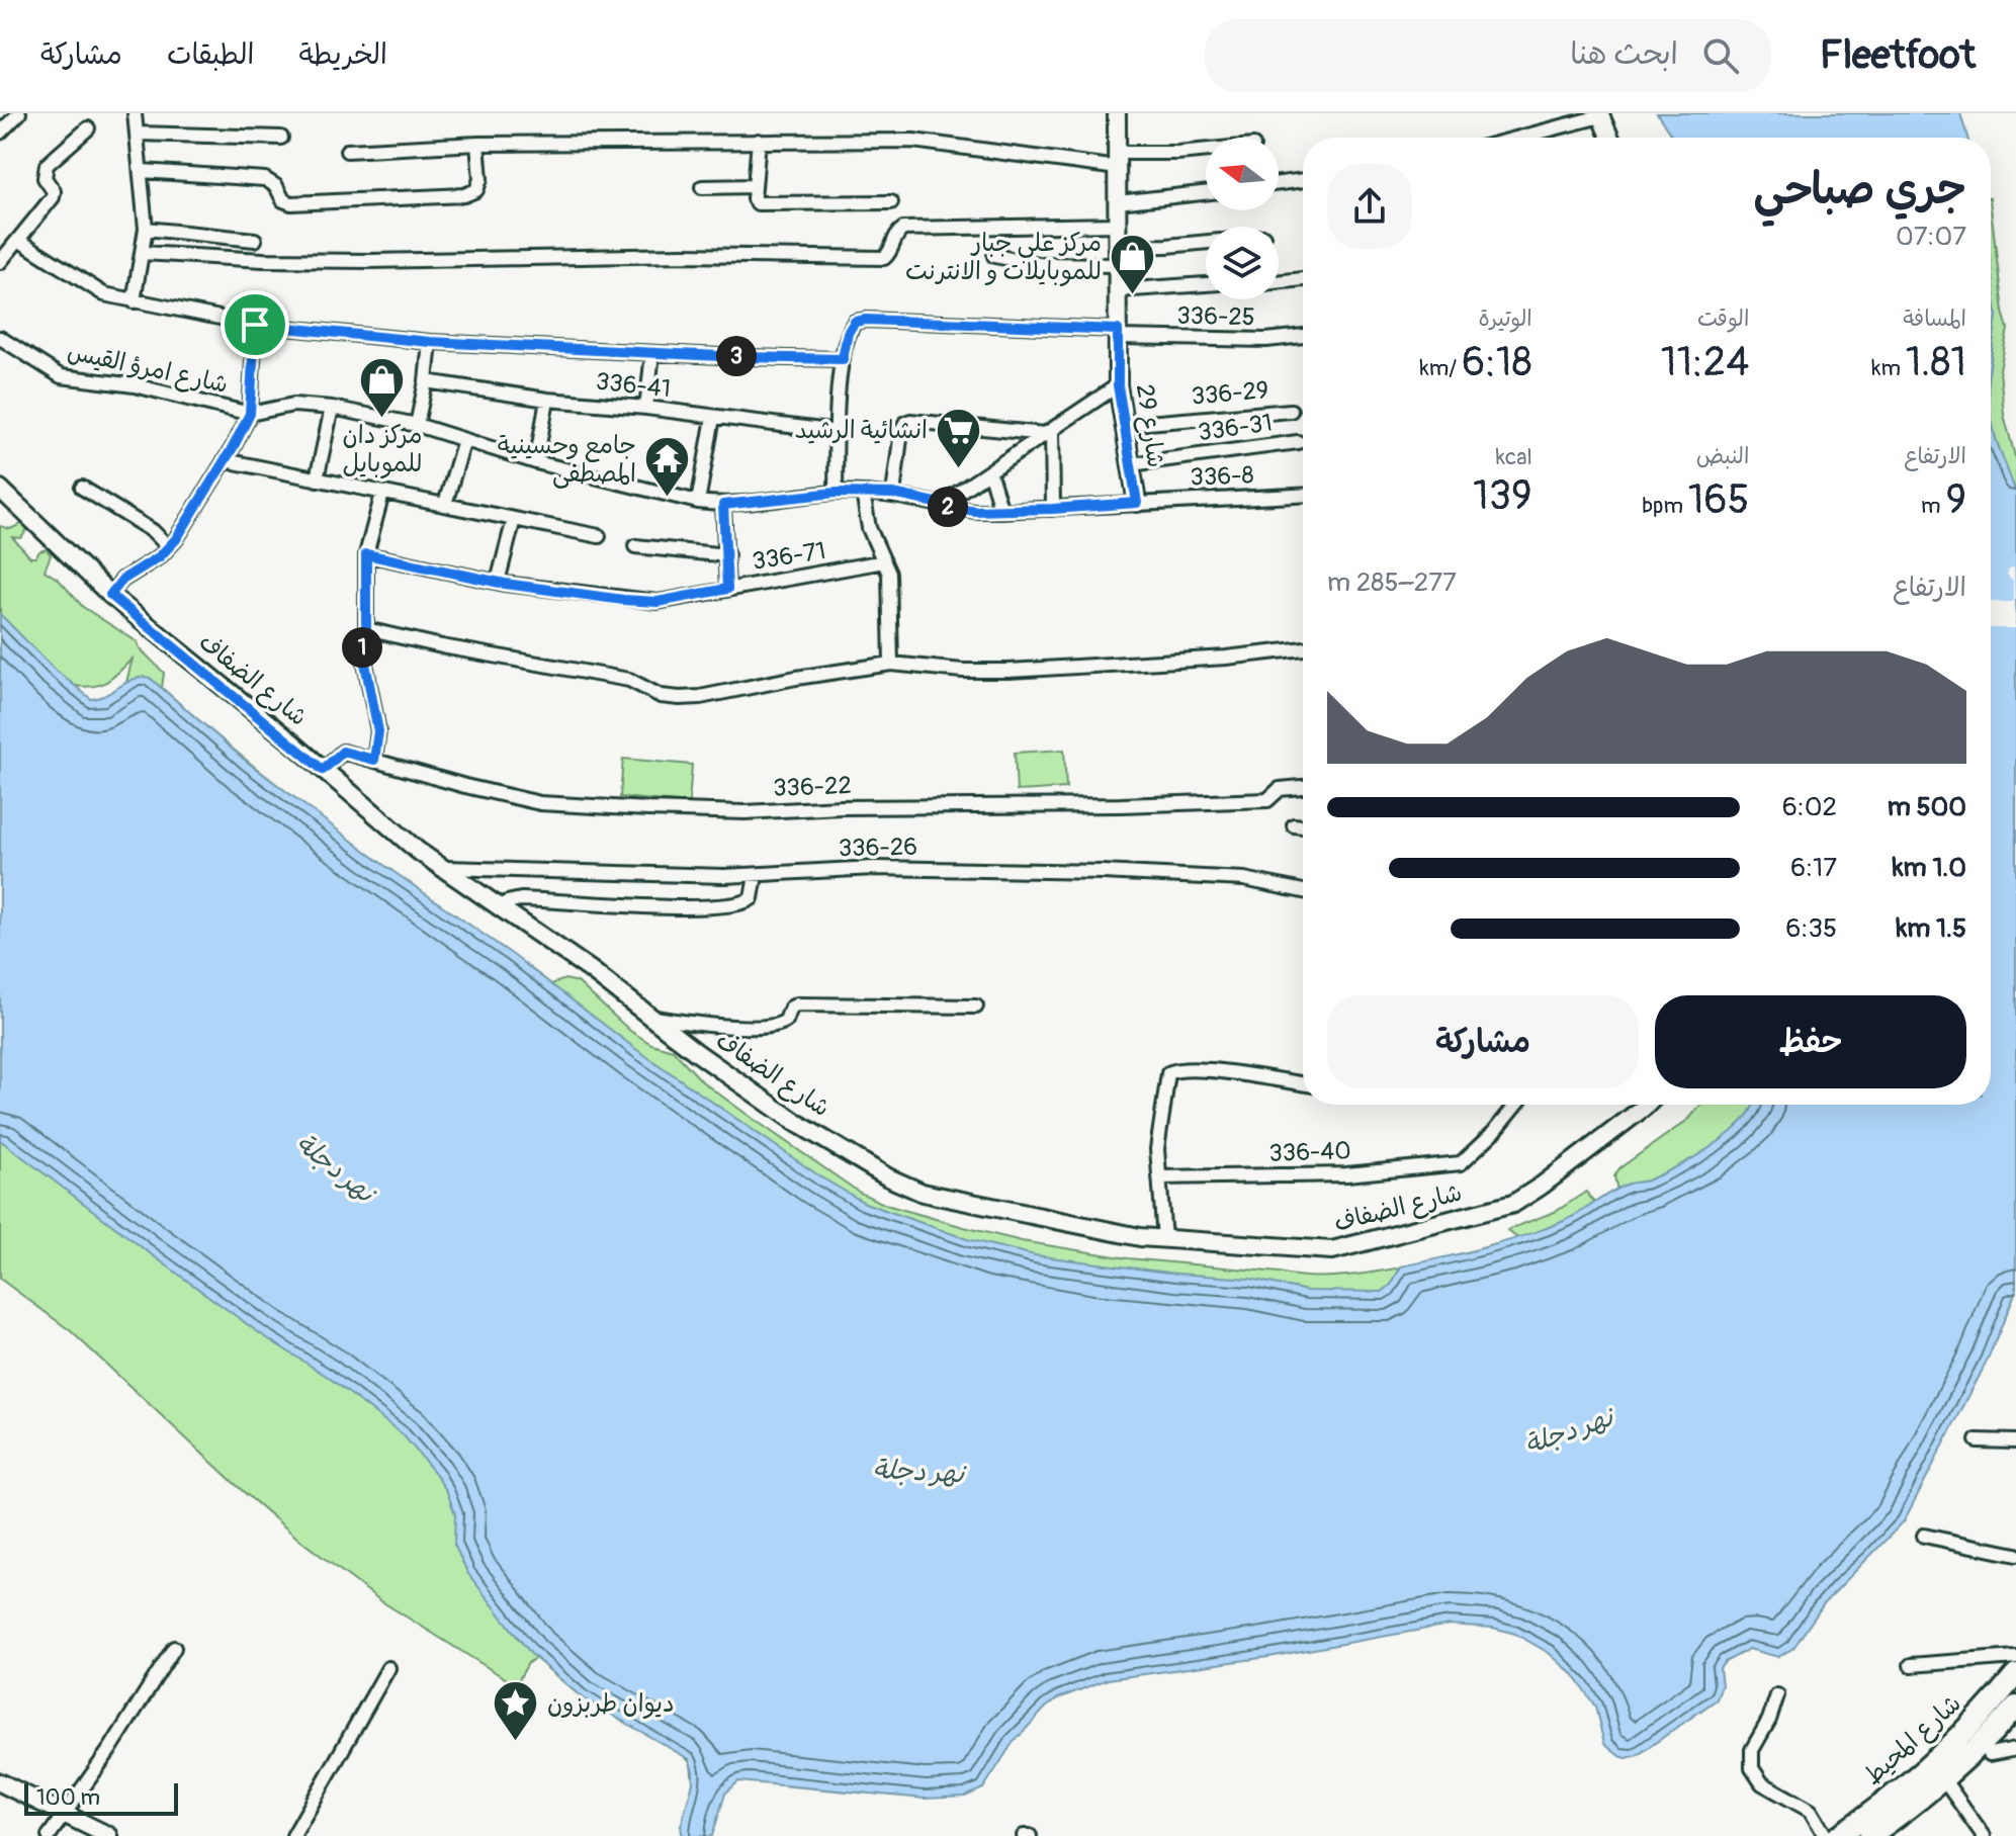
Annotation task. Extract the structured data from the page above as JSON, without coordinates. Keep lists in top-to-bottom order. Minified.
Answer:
{"streets":{"main road":["شارع المحيط"],"street":["336-25","شارع امرؤ القيس","336-41","336-29","شارع 29","336-31","336-8","336-71","شارع الضفاف","336-22","336-26","336-40"]},"crossings":[["336-25","شارع امرؤ القيس"],["336-25","336-41"],["336-25","شارع 29"],["شارع امرؤ القيس","336-8"],["336-29","شارع 29"],["شارع 29","336-31"],["شارع 29","336-8"],["شارع الضفاف","336-22"],["شارع الضفاف","336-26"]],"water":["نهر دجلة"],"places":{"shop":["مركز علي جبار للموبايلات و الانترنت","مركز دان للموبايل"],"supermarket":["انشائية الرشيد"],"temple":["جامع وحسينية المصطفى"],"place":["ديوان طربزون"]},"scale_bar":"100 m","north":"left","page":{"header":"Fleetfoot","search":"ابحث هنا","nav":["الخريطة","الطبقات","مشاركة"],"heading":["جري صباحي","07:07"],"stats":[["المسافة","1.81 km"],["الوقت","11:24"],["الوتيرة","6:18 /km"],["الارتفاع","9 m"],["النبض","165 bpm"],["kcal","139"]],"pins":["3","2","1"],"chart":["الارتفاع","277–285 m"],"list":[{"name":"500 m","note":"6:02"},{"name":"1.0 km","note":"6:17"},{"name":"1.5 km","note":"6:35"}],"buttons":["حفظ","مشاركة"],"scale":"100 m"}}
